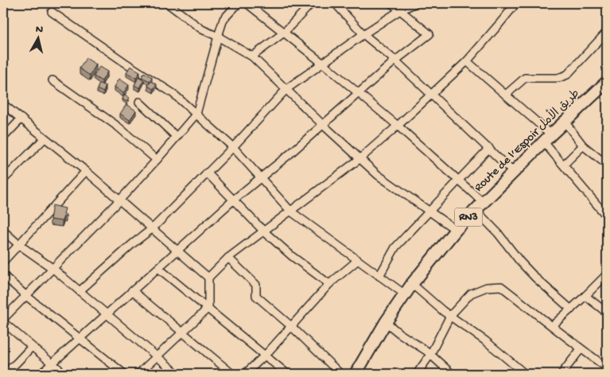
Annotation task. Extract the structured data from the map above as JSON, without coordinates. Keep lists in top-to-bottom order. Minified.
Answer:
{"streets":{"highway":["Route de l’Espoir طريق الأمل","RN3"]},"north":"top"}
